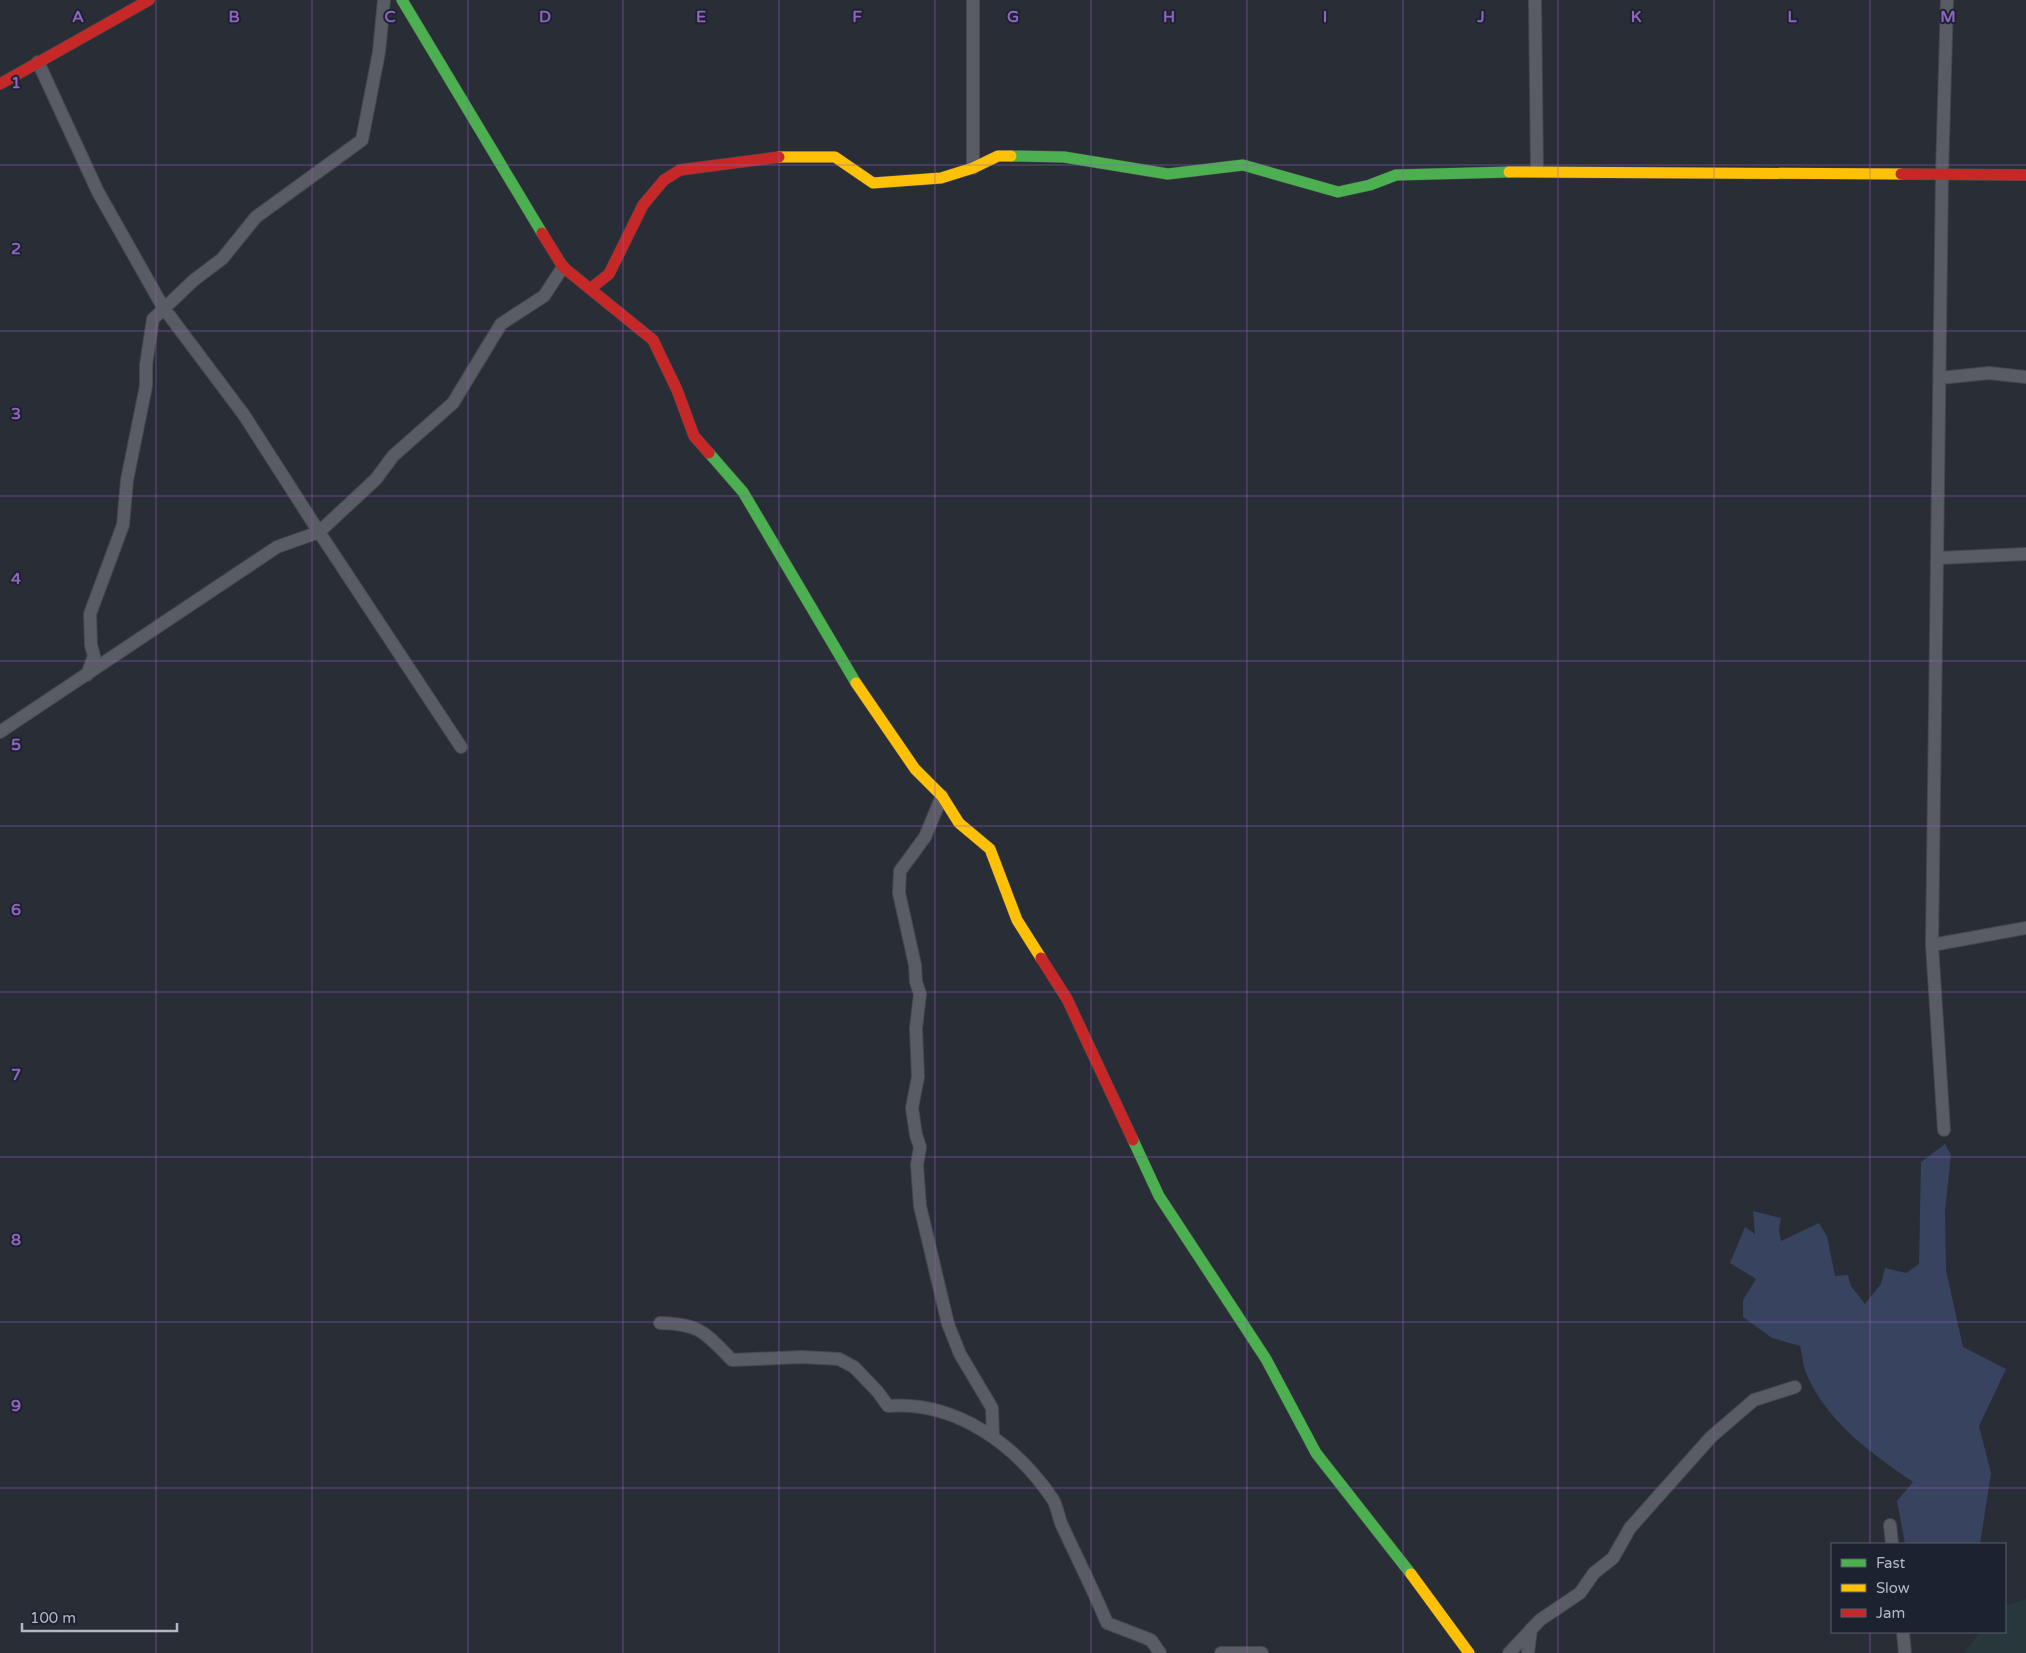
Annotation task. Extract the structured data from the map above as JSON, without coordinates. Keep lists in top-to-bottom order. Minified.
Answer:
{"legend":["Fast","Slow","Jam"],"scale_bar":"100 m","grid":{"columns":["A","B","C","D","E","F","G","H","I","J","K","L","M"],"rows":["1","2","3","4","5","6","7","8","9"]}}
